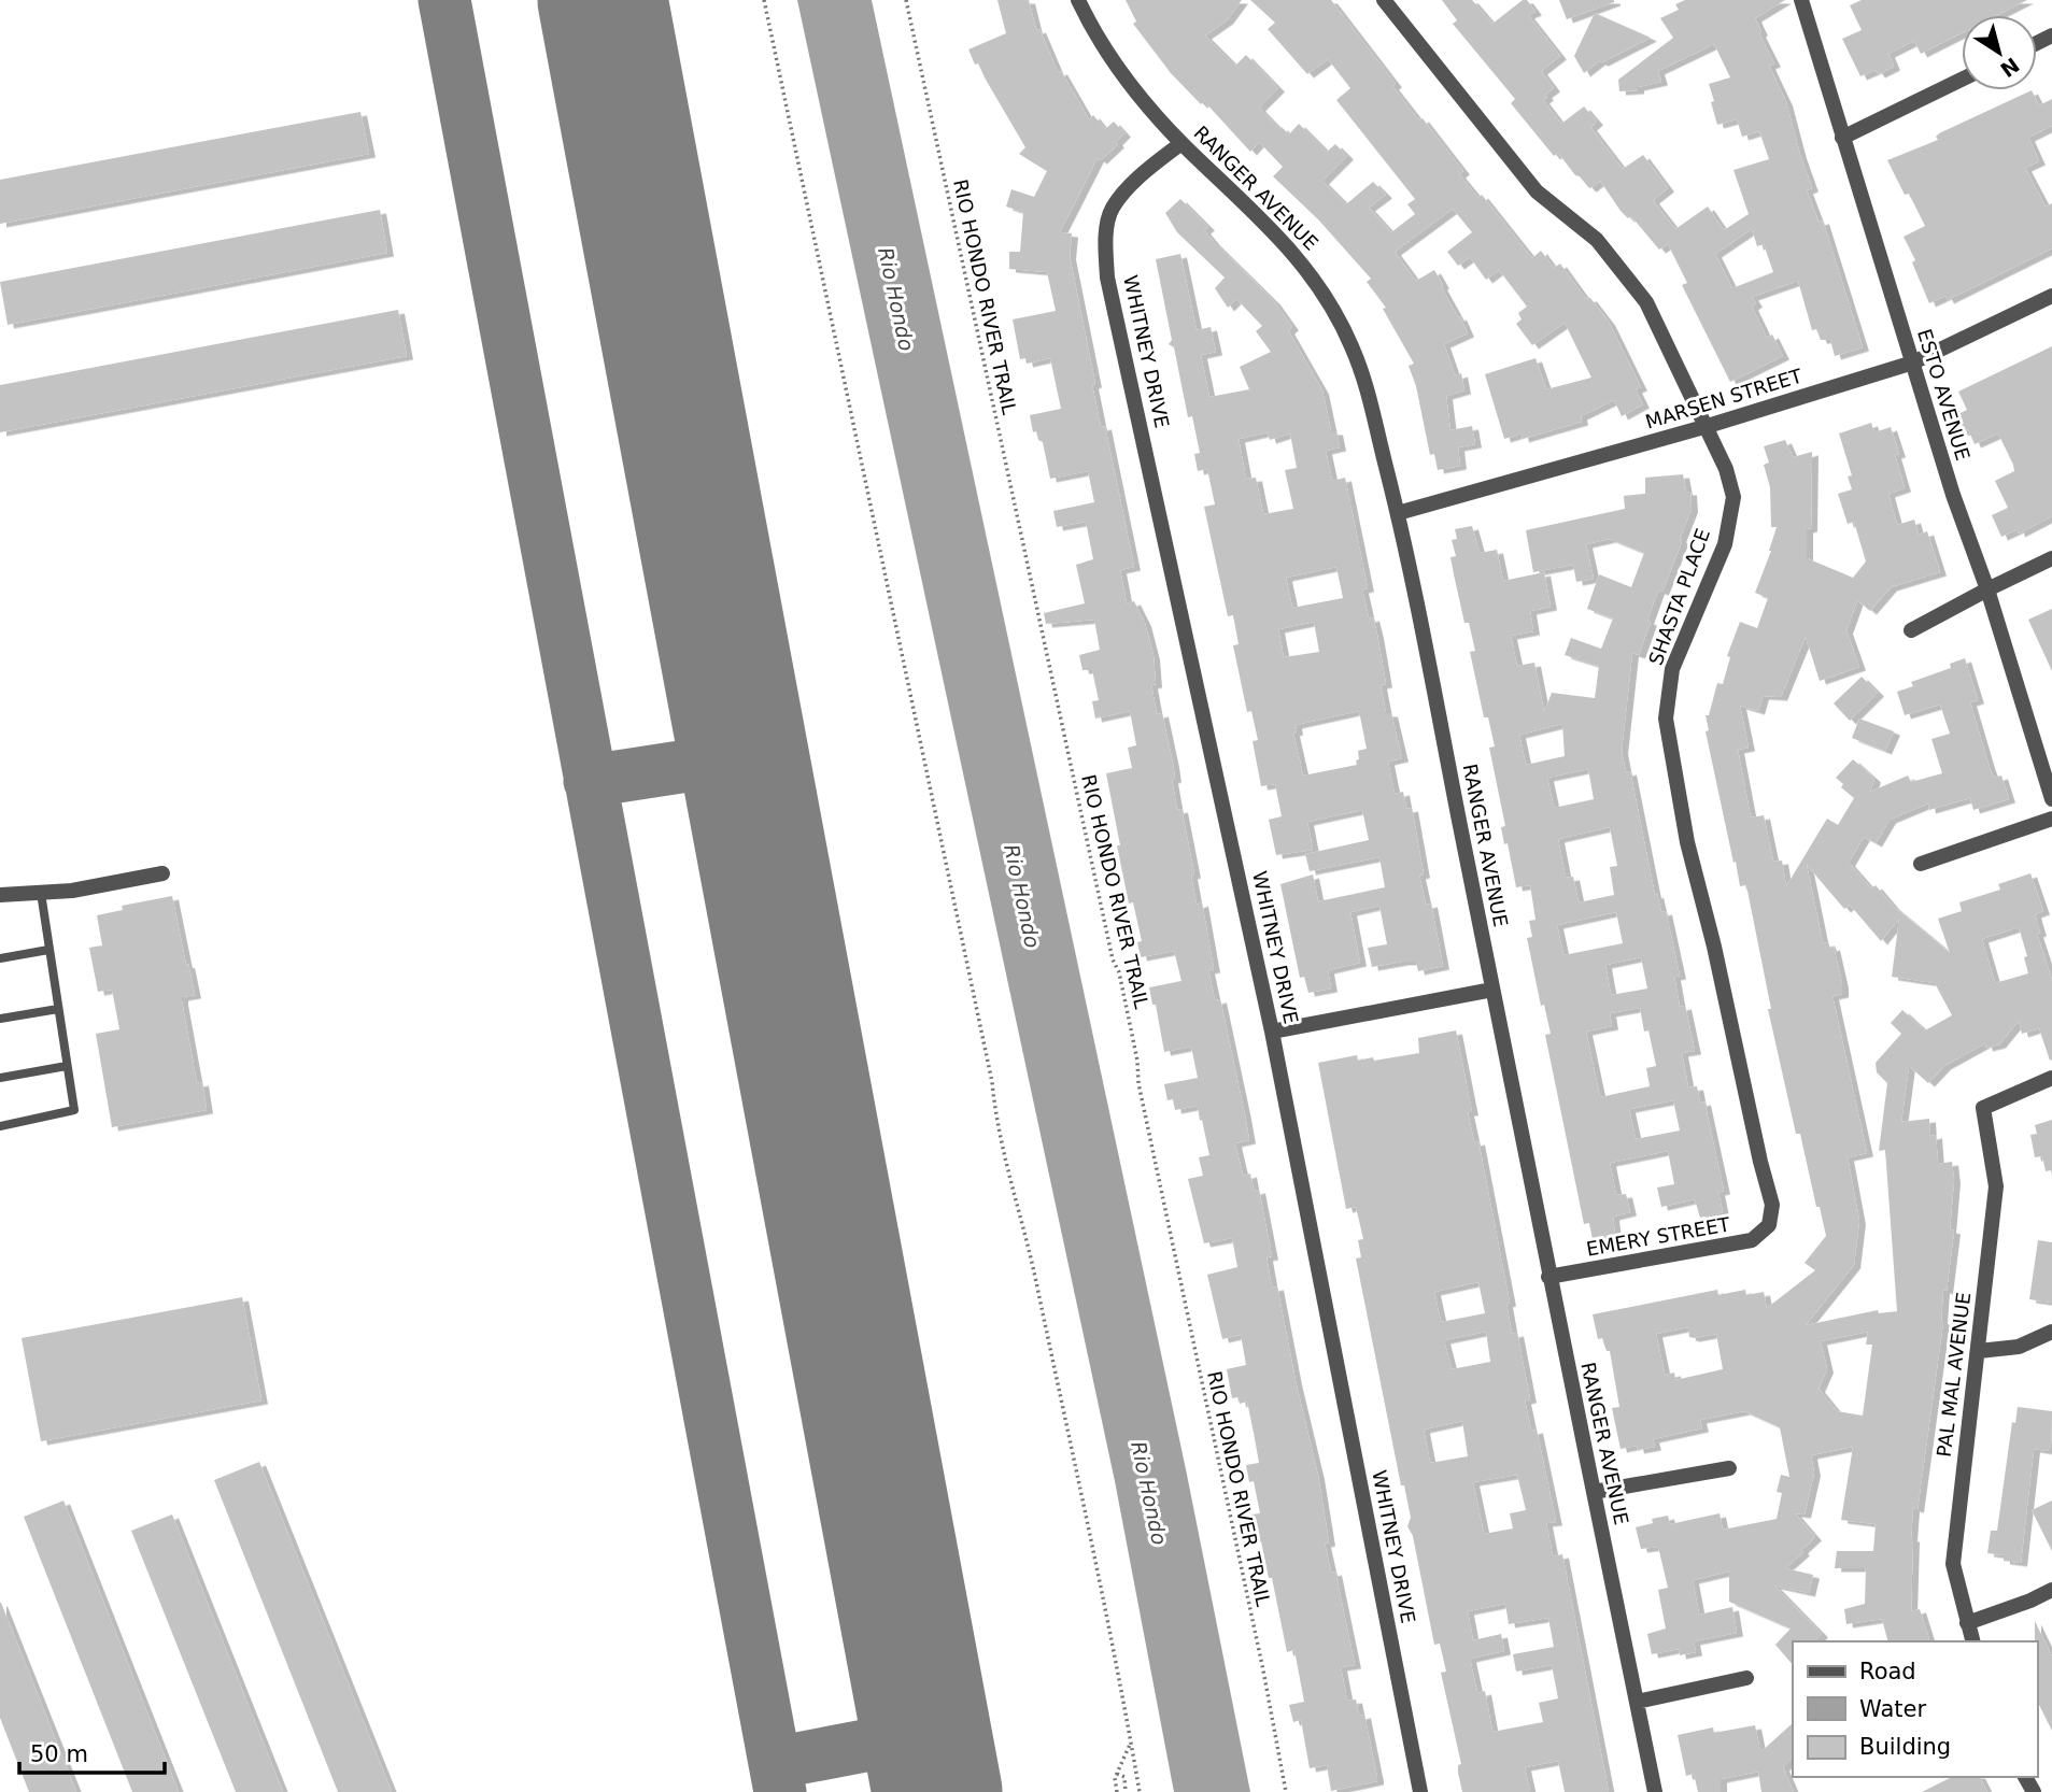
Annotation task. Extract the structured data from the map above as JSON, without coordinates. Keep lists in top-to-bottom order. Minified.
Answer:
{"streets":{"street":["RANGER AVENUE","WHITNEY DRIVE","ESTO AVENUE","MARSEN STREET","SHASTA PLACE","EMERY STREET","PAL MAL AVENUE"],"path":["RIO HONDO RIVER TRAIL"]},"crossings":[["RANGER AVENUE","WHITNEY DRIVE"],["RANGER AVENUE","MARSEN STREET"],["RANGER AVENUE","EMERY STREET"],["ESTO AVENUE","MARSEN STREET"],["MARSEN STREET","SHASTA PLACE"],["SHASTA PLACE","EMERY STREET"]],"water":["Rio Hondo"],"legend":["Road","Water","Building"],"scale_bar":"50 m","north":"bottom right"}
